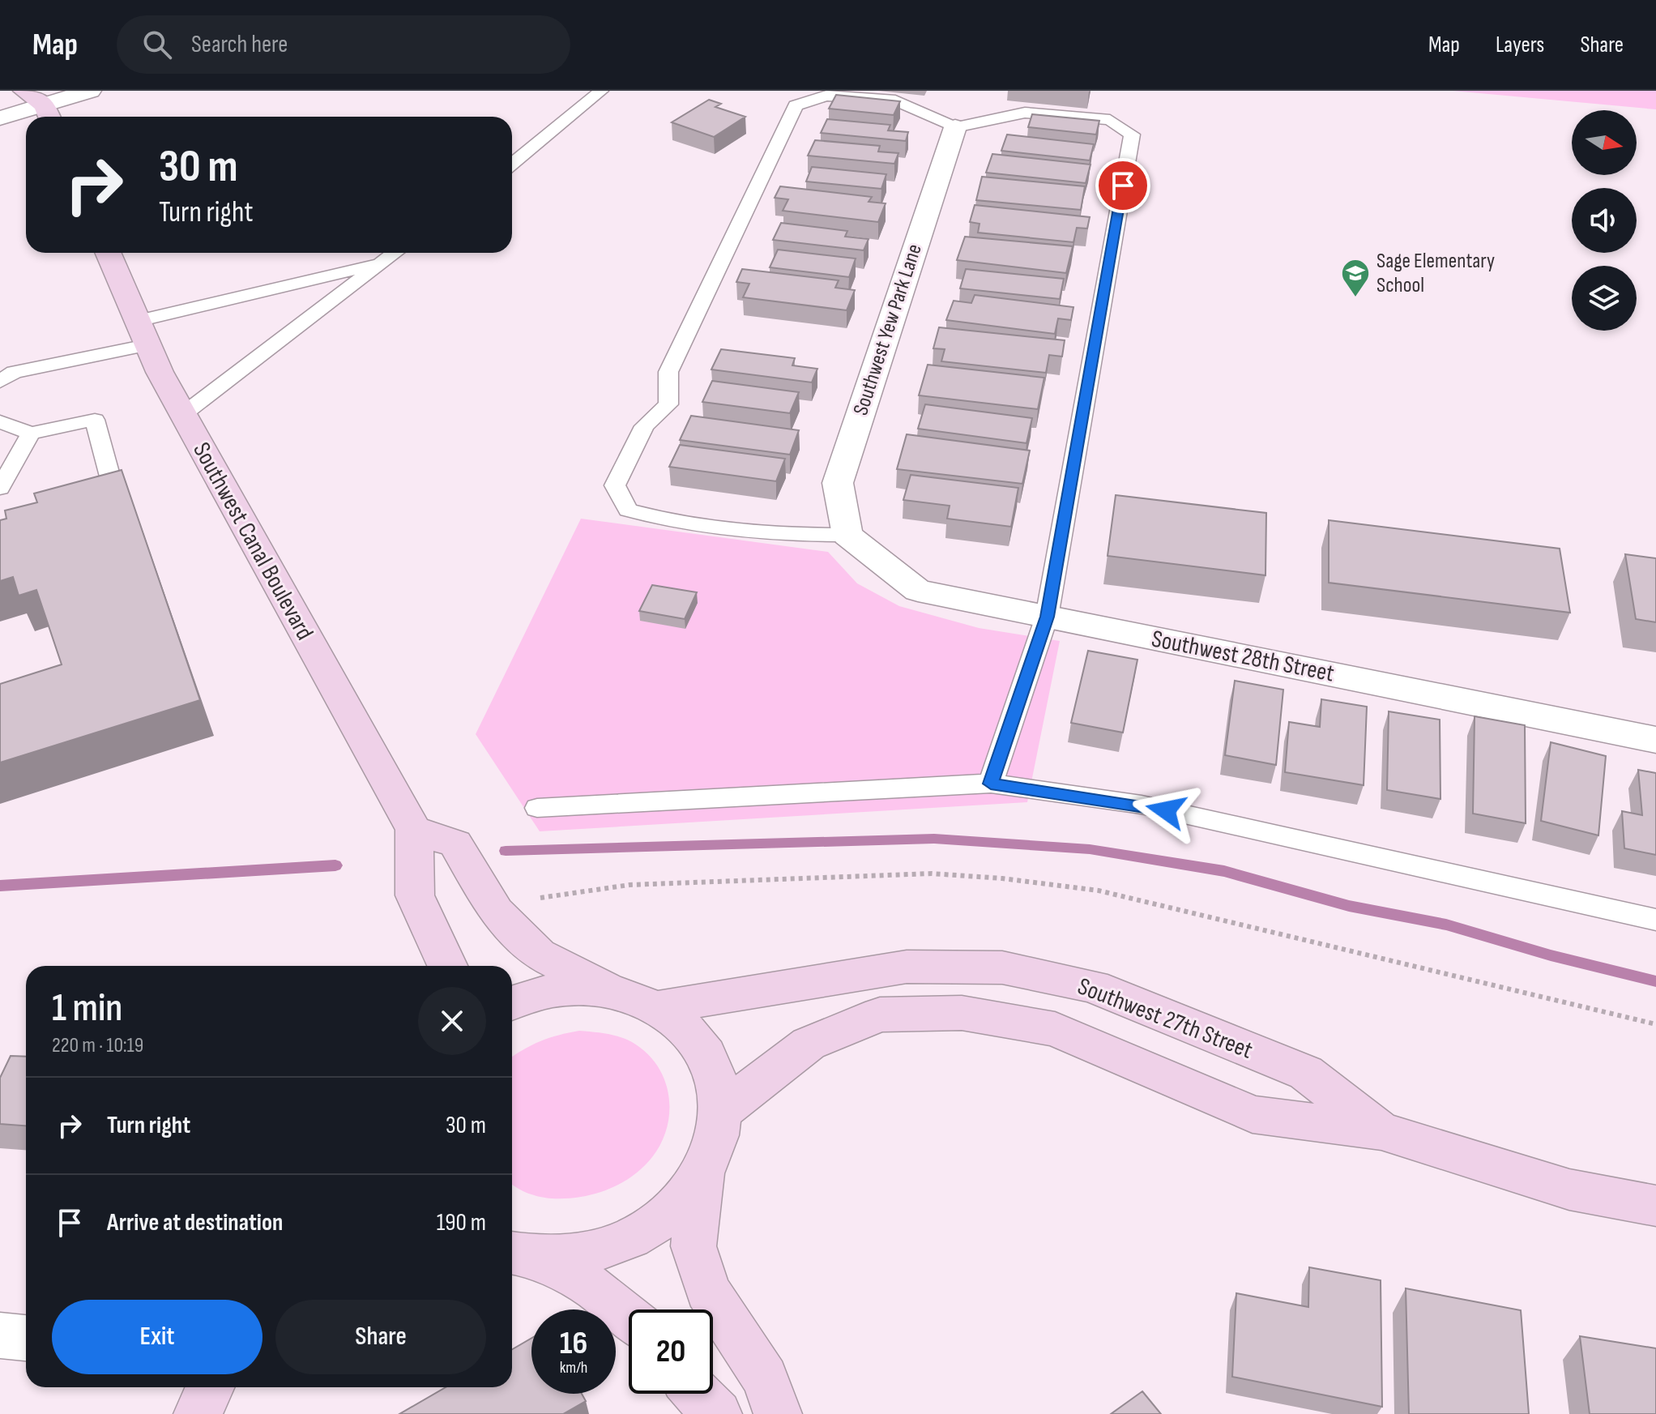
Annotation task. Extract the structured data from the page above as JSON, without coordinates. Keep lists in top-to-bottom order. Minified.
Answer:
{"streets":{"main road":["Southwest Canal Boulevard","Southwest 27th Street"],"street":["Southwest Yew Park Lane","Southwest 28th Street"]},"crossings":[["Southwest Yew Park Lane","Southwest 28th Street"]],"places":{"school or university":["Sage Elementary School"]},"north":"right","page":{"header":"Map","search":"Search here","nav":["Map","Layers","Share"],"turn":["30 m","Turn right"],"heading":["1 min","220 m · 10:19"],"list":[{"name":"Turn right","value":"30 m"},{"name":"Arrive at destination","value":"190 m"}],"buttons":["Exit","Share"],"speed":"16 km/h","limit":"20"}}
